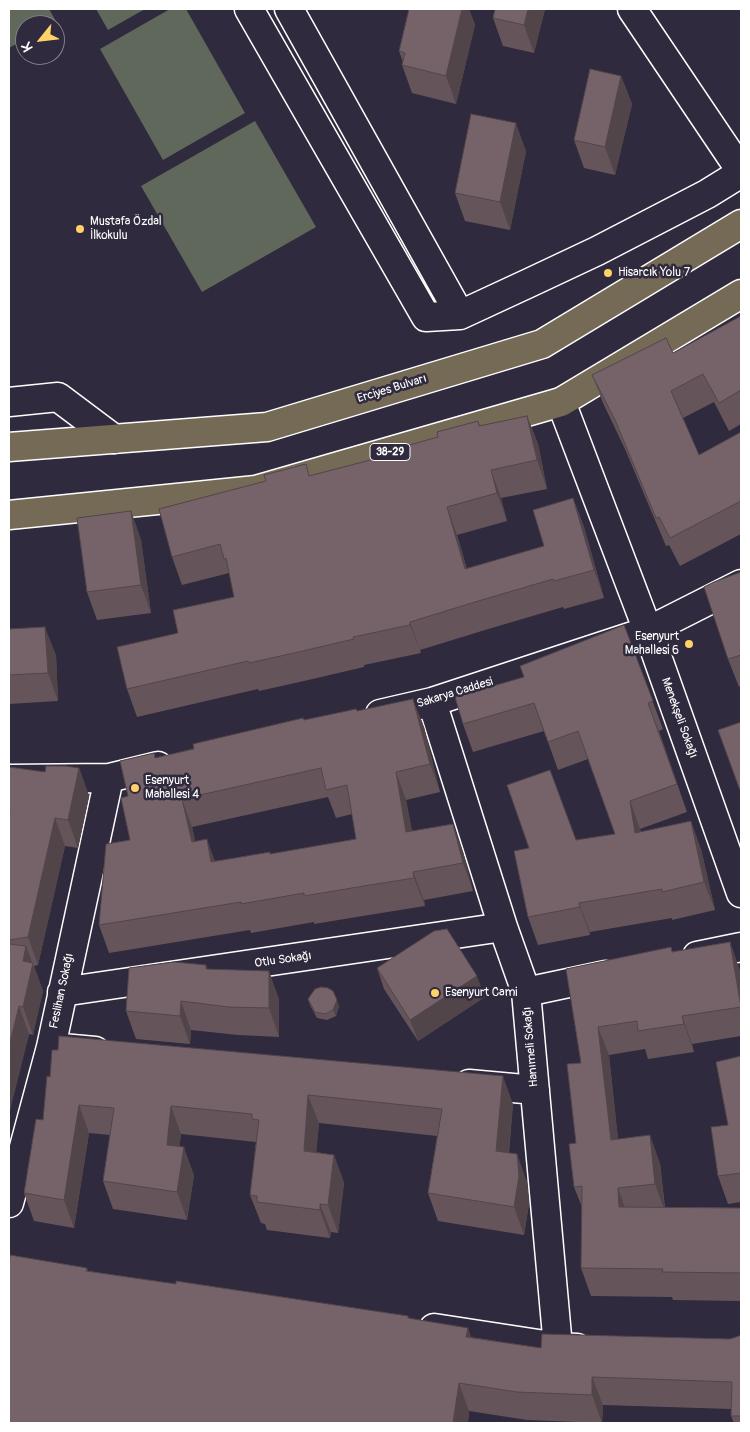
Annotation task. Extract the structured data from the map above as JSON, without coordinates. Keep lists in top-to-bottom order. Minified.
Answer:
{"streets":{"highway":["Erciyes Bulvarı","38-29"],"street":["Sakarya Caddesi","Menekşeli Sokağı","Otlu Sokağı","Feslihan Sokağı","Hanımeli Sokağı"]},"crossings":[["38-29","Menekşeli Sokağı"],["Sakarya Caddesi","Menekşeli Sokağı"],["Sakarya Caddesi","Hanımeli Sokağı"],["Otlu Sokağı","Feslihan Sokağı"],["Otlu Sokağı","Hanımeli Sokağı"]],"places":["Mustafa Özdal İlkokulu","Hisarcık Yolu 7","Esenyurt Mahallesi 6","Esenyurt Mahallesi 4","Esenyurt Cami"],"north":"bottom left"}
